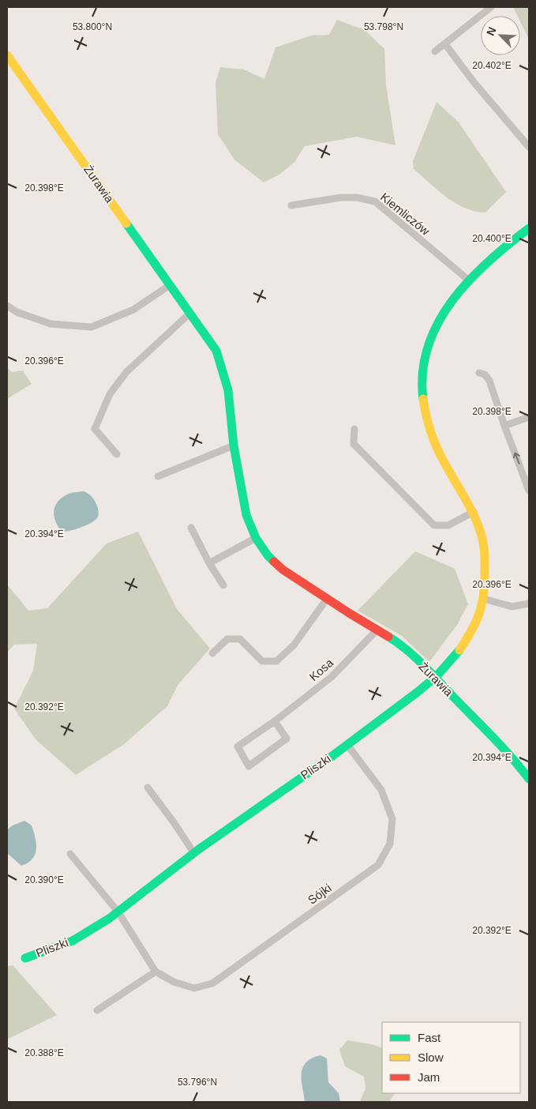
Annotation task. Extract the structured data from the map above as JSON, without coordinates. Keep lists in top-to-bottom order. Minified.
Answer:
{"streets":{"street":["Żurawia","Kiemliczów","Kosa","Pliszki","Sójki"]},"crossings":[["Żurawia","Kosa"],["Żurawia","Pliszki"],["Kiemliczów","Pliszki"],["Pliszki","Sójki"]],"legend":["Fast","Slow","Jam"],"north":"top left","coordinates":["53.798°N","53.800°N","20.402°E","20.398°E","20.400°E","20.396°E","20.394°E","20.392°E","20.390°E","20.388°E","53.796°N"]}
